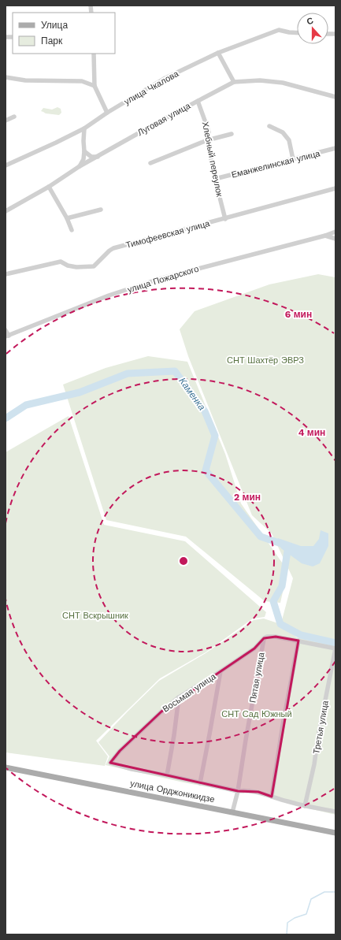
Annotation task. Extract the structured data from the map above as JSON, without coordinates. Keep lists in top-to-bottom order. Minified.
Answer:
{"streets":{"main road":["улица Орджоникидзе"],"street":["улица Чкалова","Луговая улица","Хлебный переулок","Еманжелинская улица","Тимофеевская улица","улица Пожарского","Пятая улица","Восьмая улица","Третья улица"]},"crossings":[["Луговая улица","Хлебный переулок"],["Хлебный переулок","Еманжелинская улица"],["Хлебный переулок","Тимофеевская улица"],["Пятая улица","Восьмая улица"],["Пятая улица","улица Орджоникидзе"]],"water":["Каменка"],"parks":["СНТ Шахтёр ЭВРЗ","СНТ Вскрышник","СНТ Сад Южный"],"legend":["Улица","Парк"],"north":"top","rings":["6 мин","4 мин","2 мин"]}
